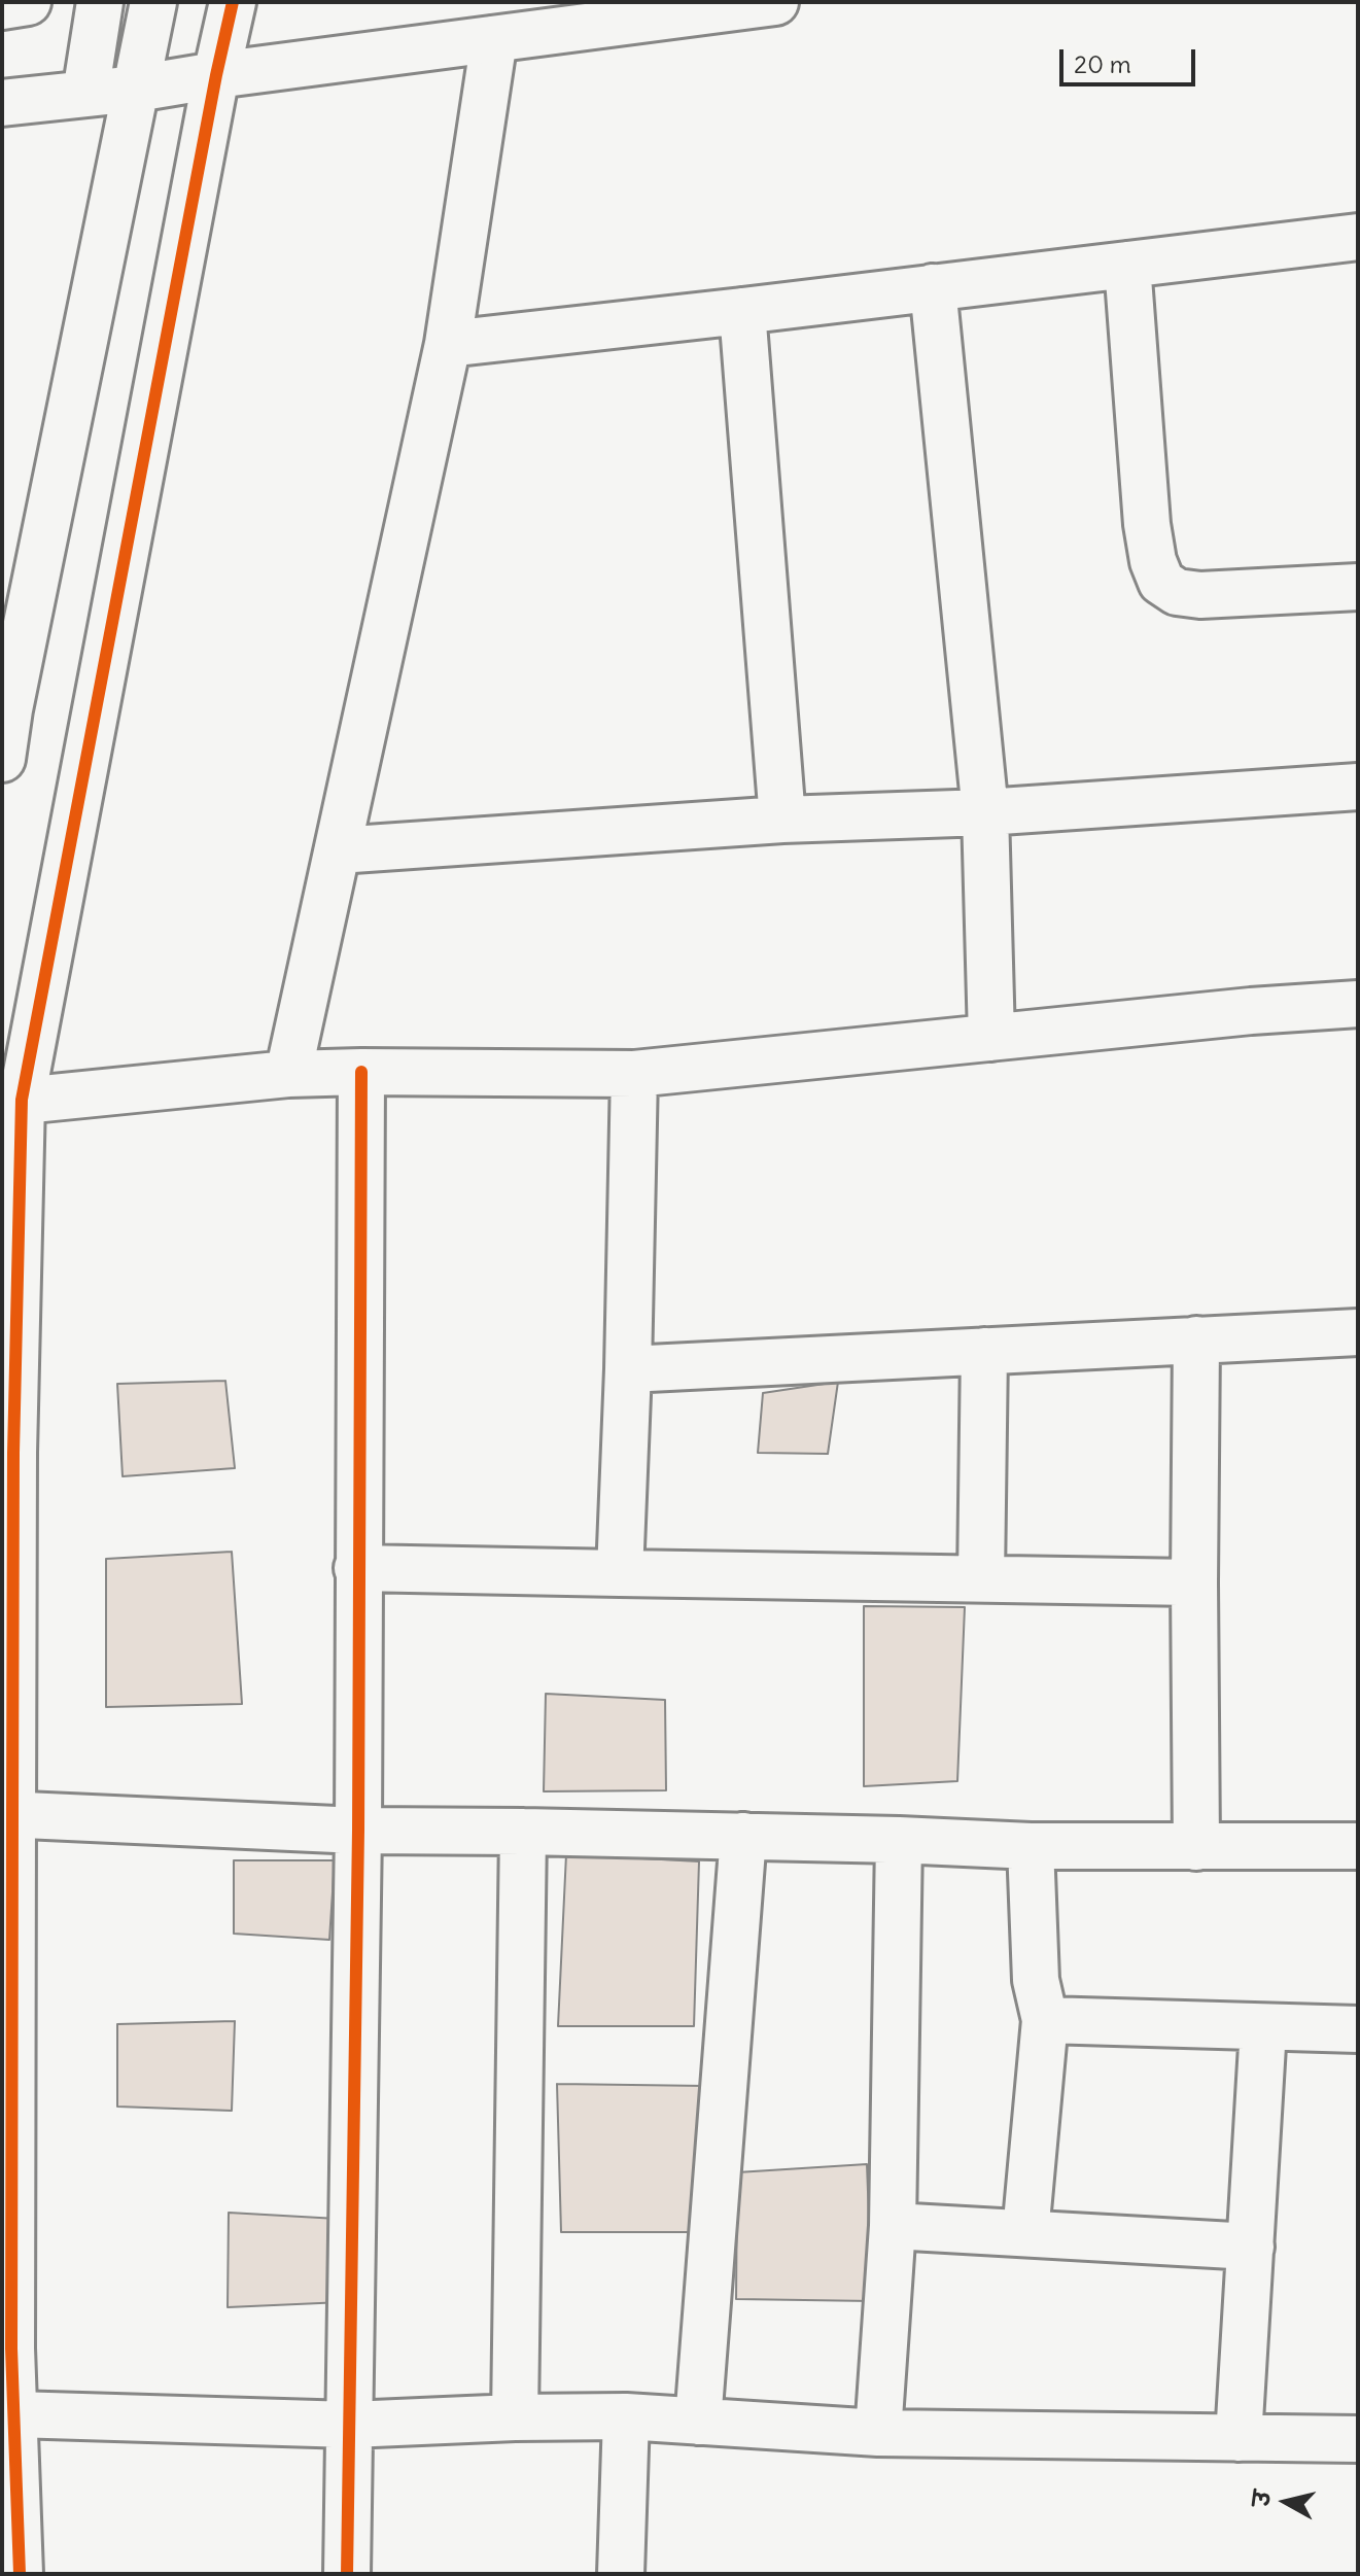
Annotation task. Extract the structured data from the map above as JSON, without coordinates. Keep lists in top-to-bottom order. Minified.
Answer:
{"scale_bar":"20 m","north":"left"}
